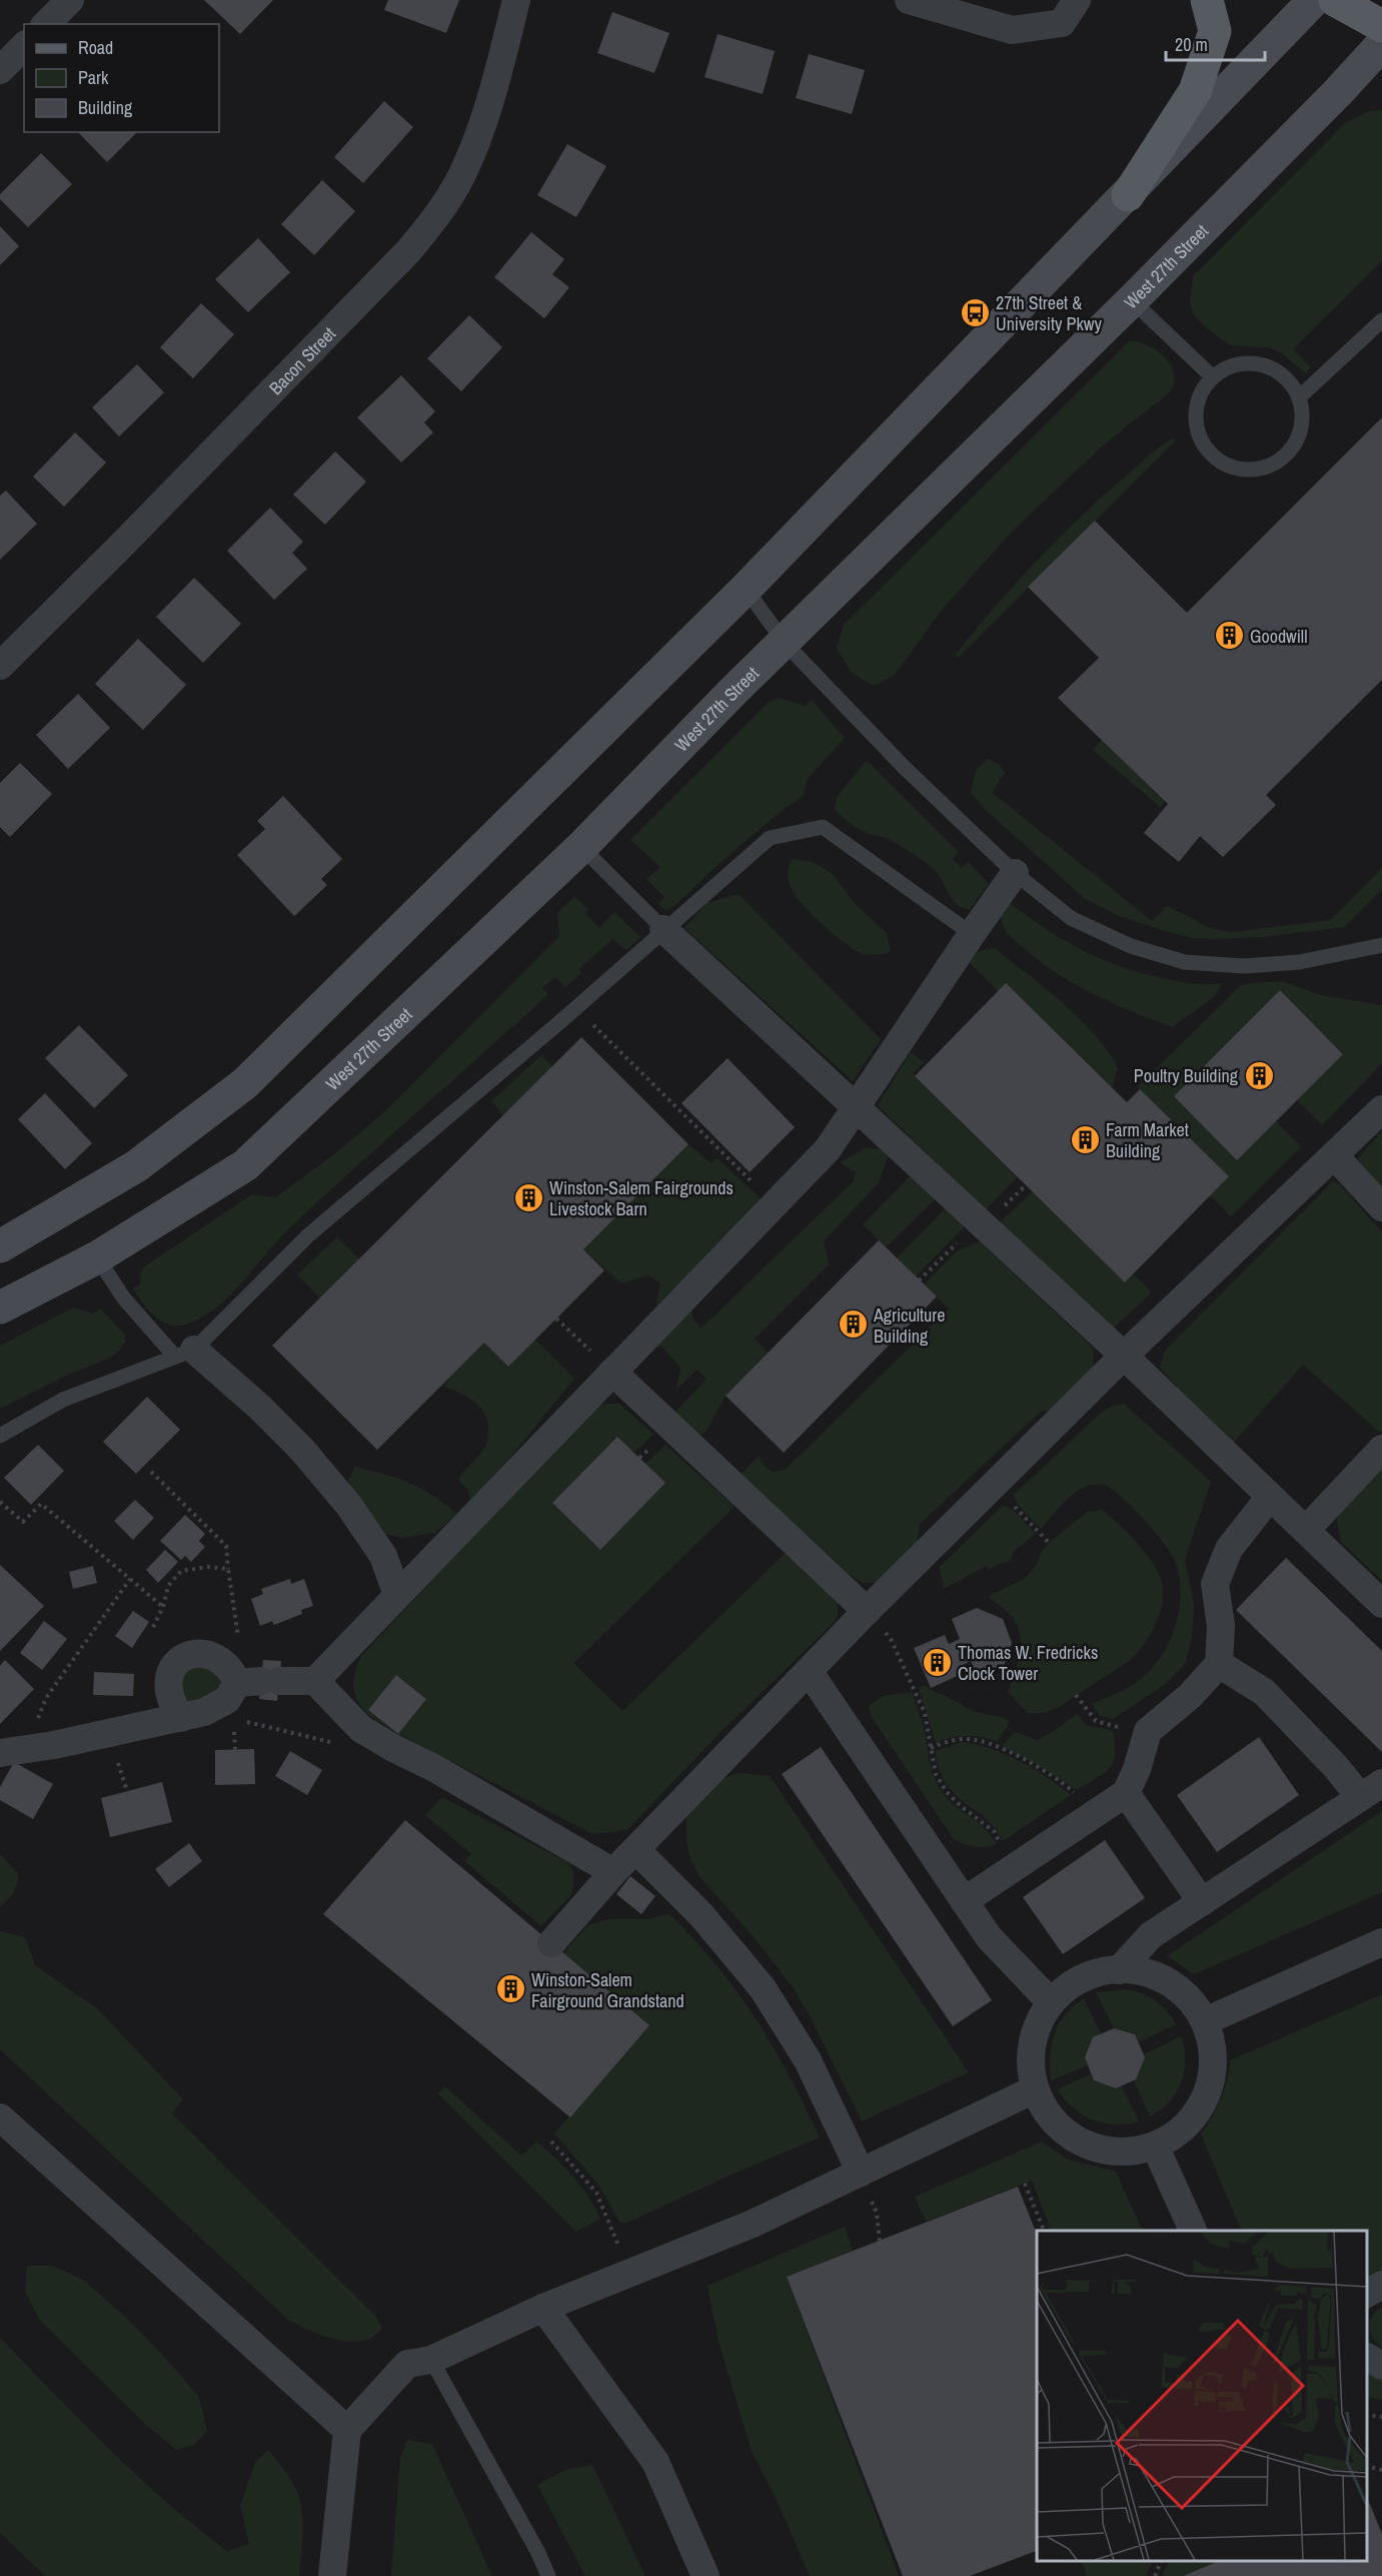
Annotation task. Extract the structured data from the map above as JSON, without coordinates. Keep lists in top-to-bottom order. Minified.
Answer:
{"streets":{"street":["West 27th Street","Bacon Street"]},"places":{"bus stop":["27th Street & University Pkwy"],"building":["Goodwill","Poultry Building","Farm Market Building","Winston-Salem Fairgrounds Livestock Barn","Agriculture Building","Thomas W. Fredricks Clock Tower","Winston-Salem Fairground Grandstand"]},"legend":["Road","Park","Building"],"scale_bar":"20 m"}
